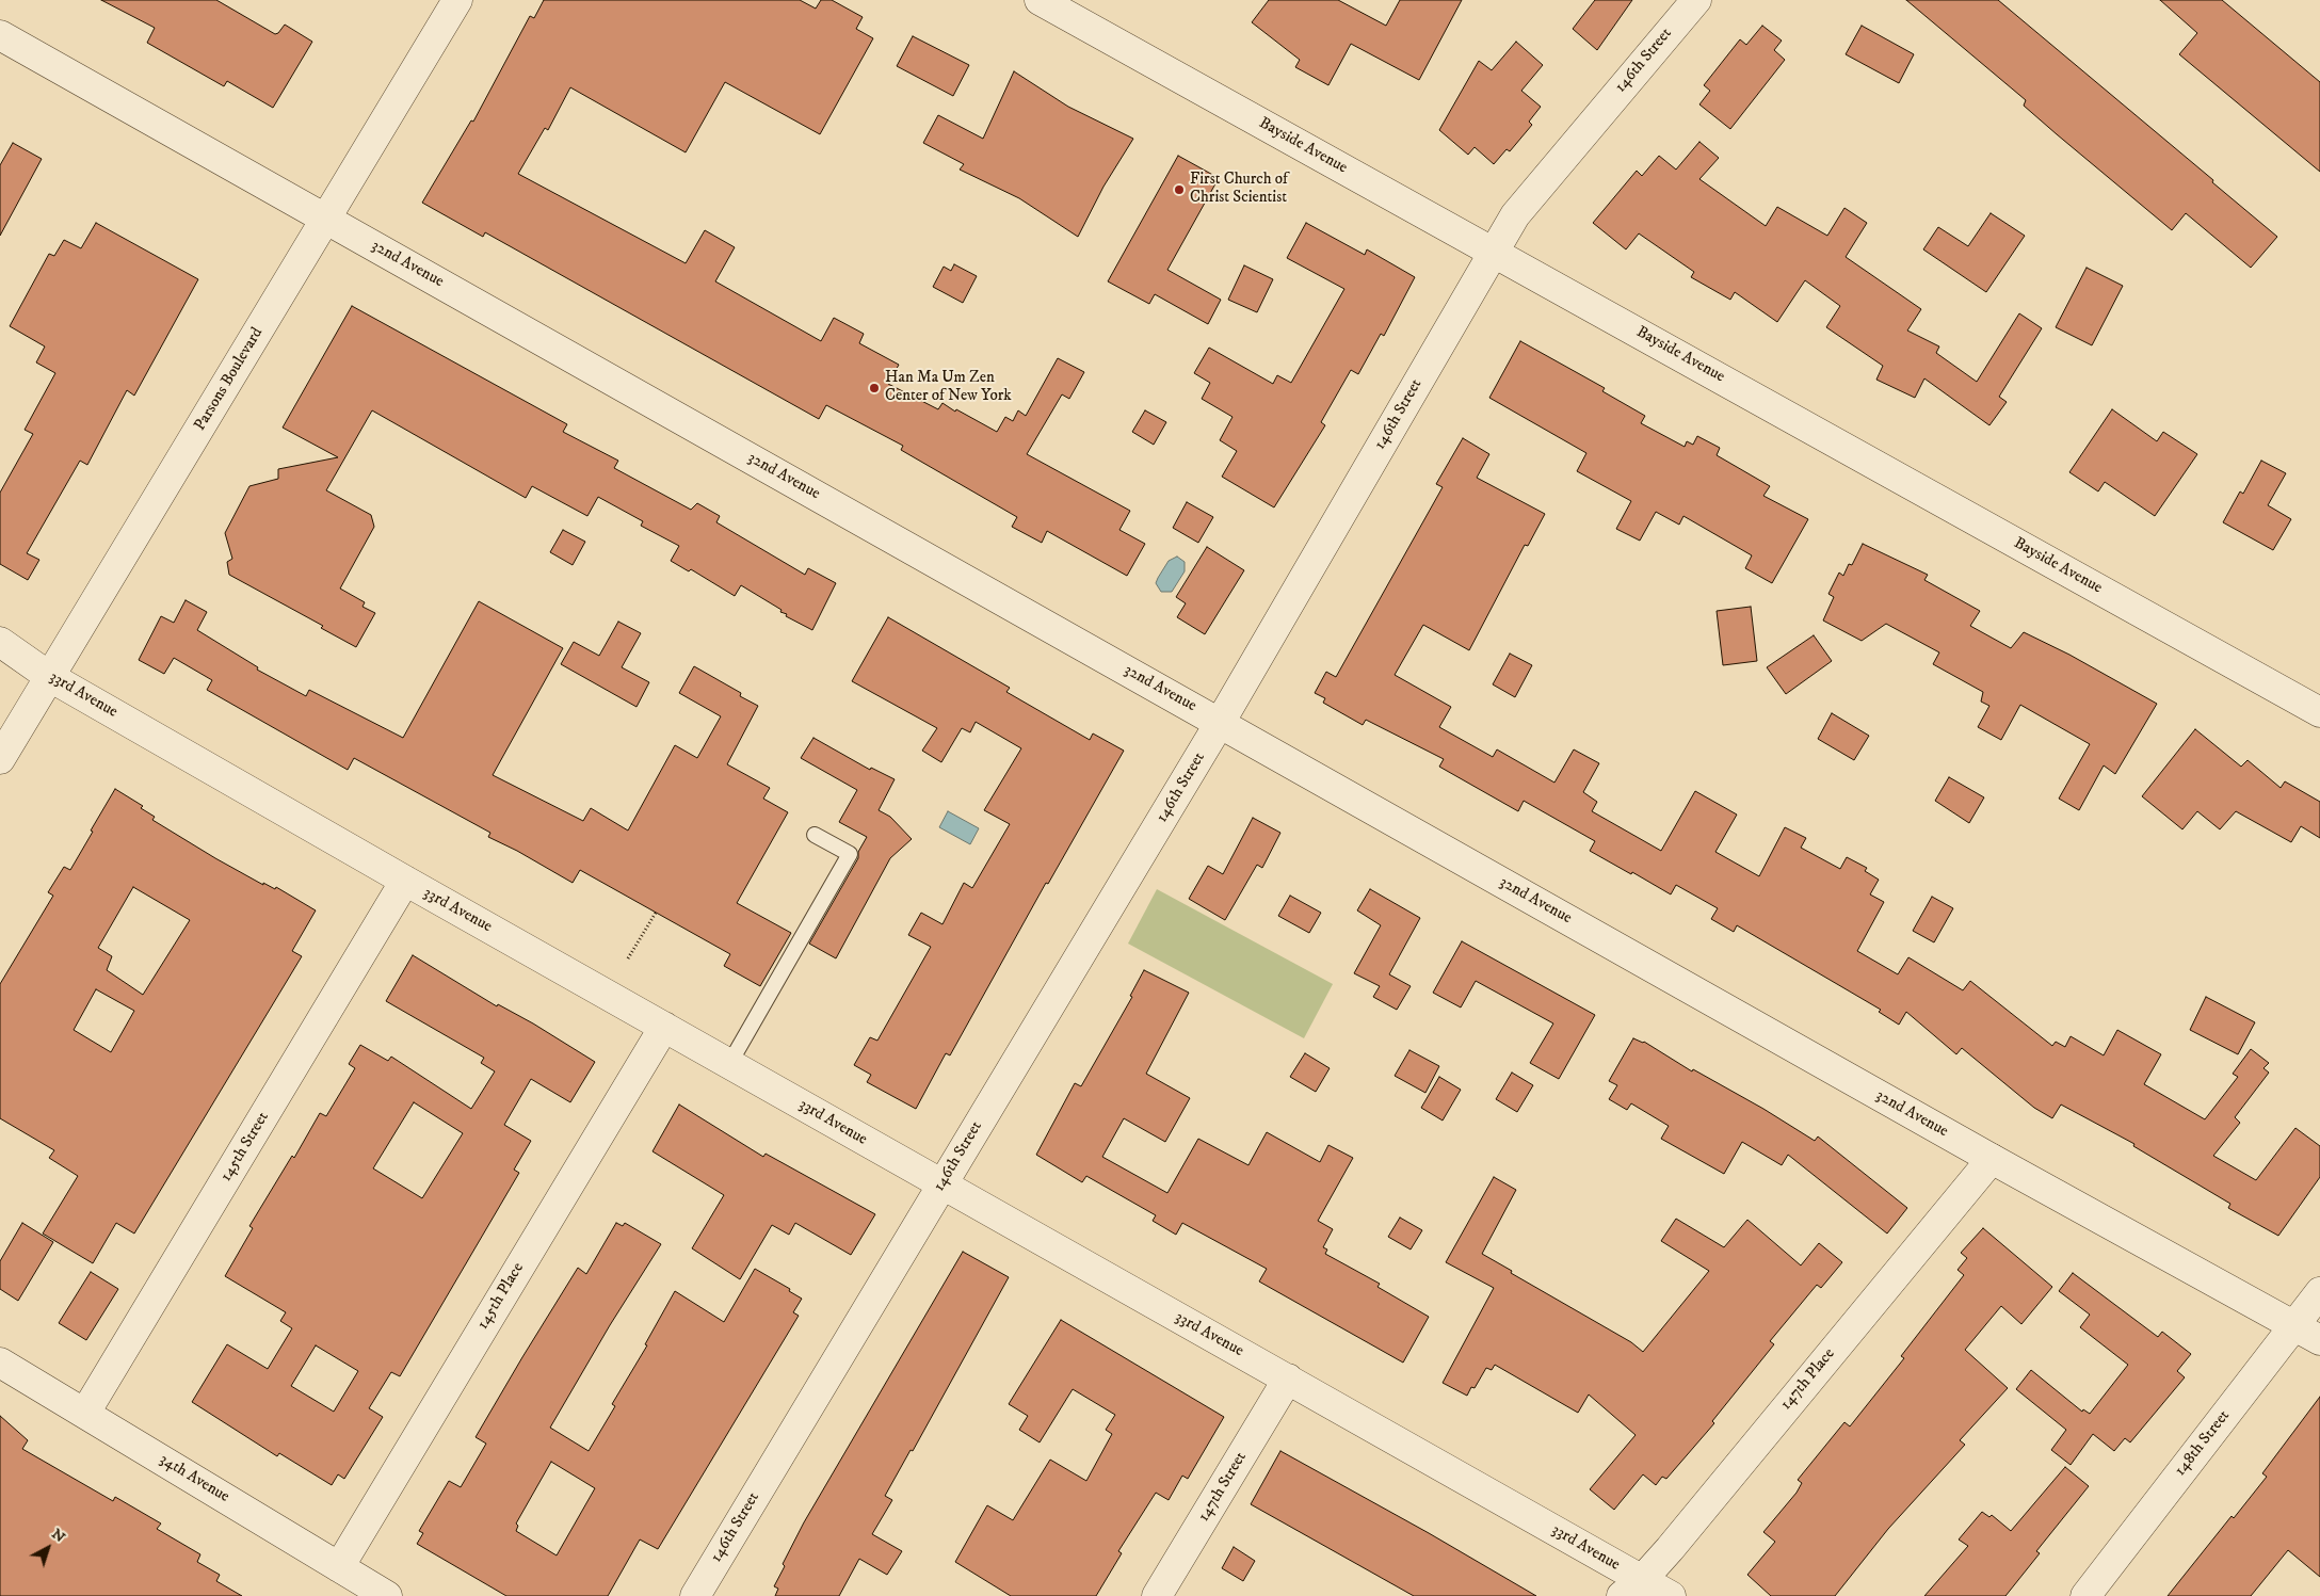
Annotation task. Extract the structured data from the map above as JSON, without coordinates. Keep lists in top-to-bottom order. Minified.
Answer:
{"streets":{"street":["146th Street","Bayside Avenue","32nd Avenue","Parsons Boulevard","33rd Avenue","145th Street","145th Place","147th Place","148th Street","34th Avenue","147th Street"]},"crossings":[["146th Street","Bayside Avenue"],["146th Street","32nd Avenue"],["146th Street","33rd Avenue"],["32nd Avenue","Parsons Boulevard"],["32nd Avenue","147th Place"],["32nd Avenue","148th Street"],["Parsons Boulevard","33rd Avenue"],["33rd Avenue","145th Street"],["33rd Avenue","145th Place"],["33rd Avenue","147th Place"],["33rd Avenue","147th Street"],["145th Street","34th Avenue"],["145th Place","34th Avenue"]],"places":["First Church of Christ Scientist","Han Ma Um Zen Center of New York"],"north":"top right"}
